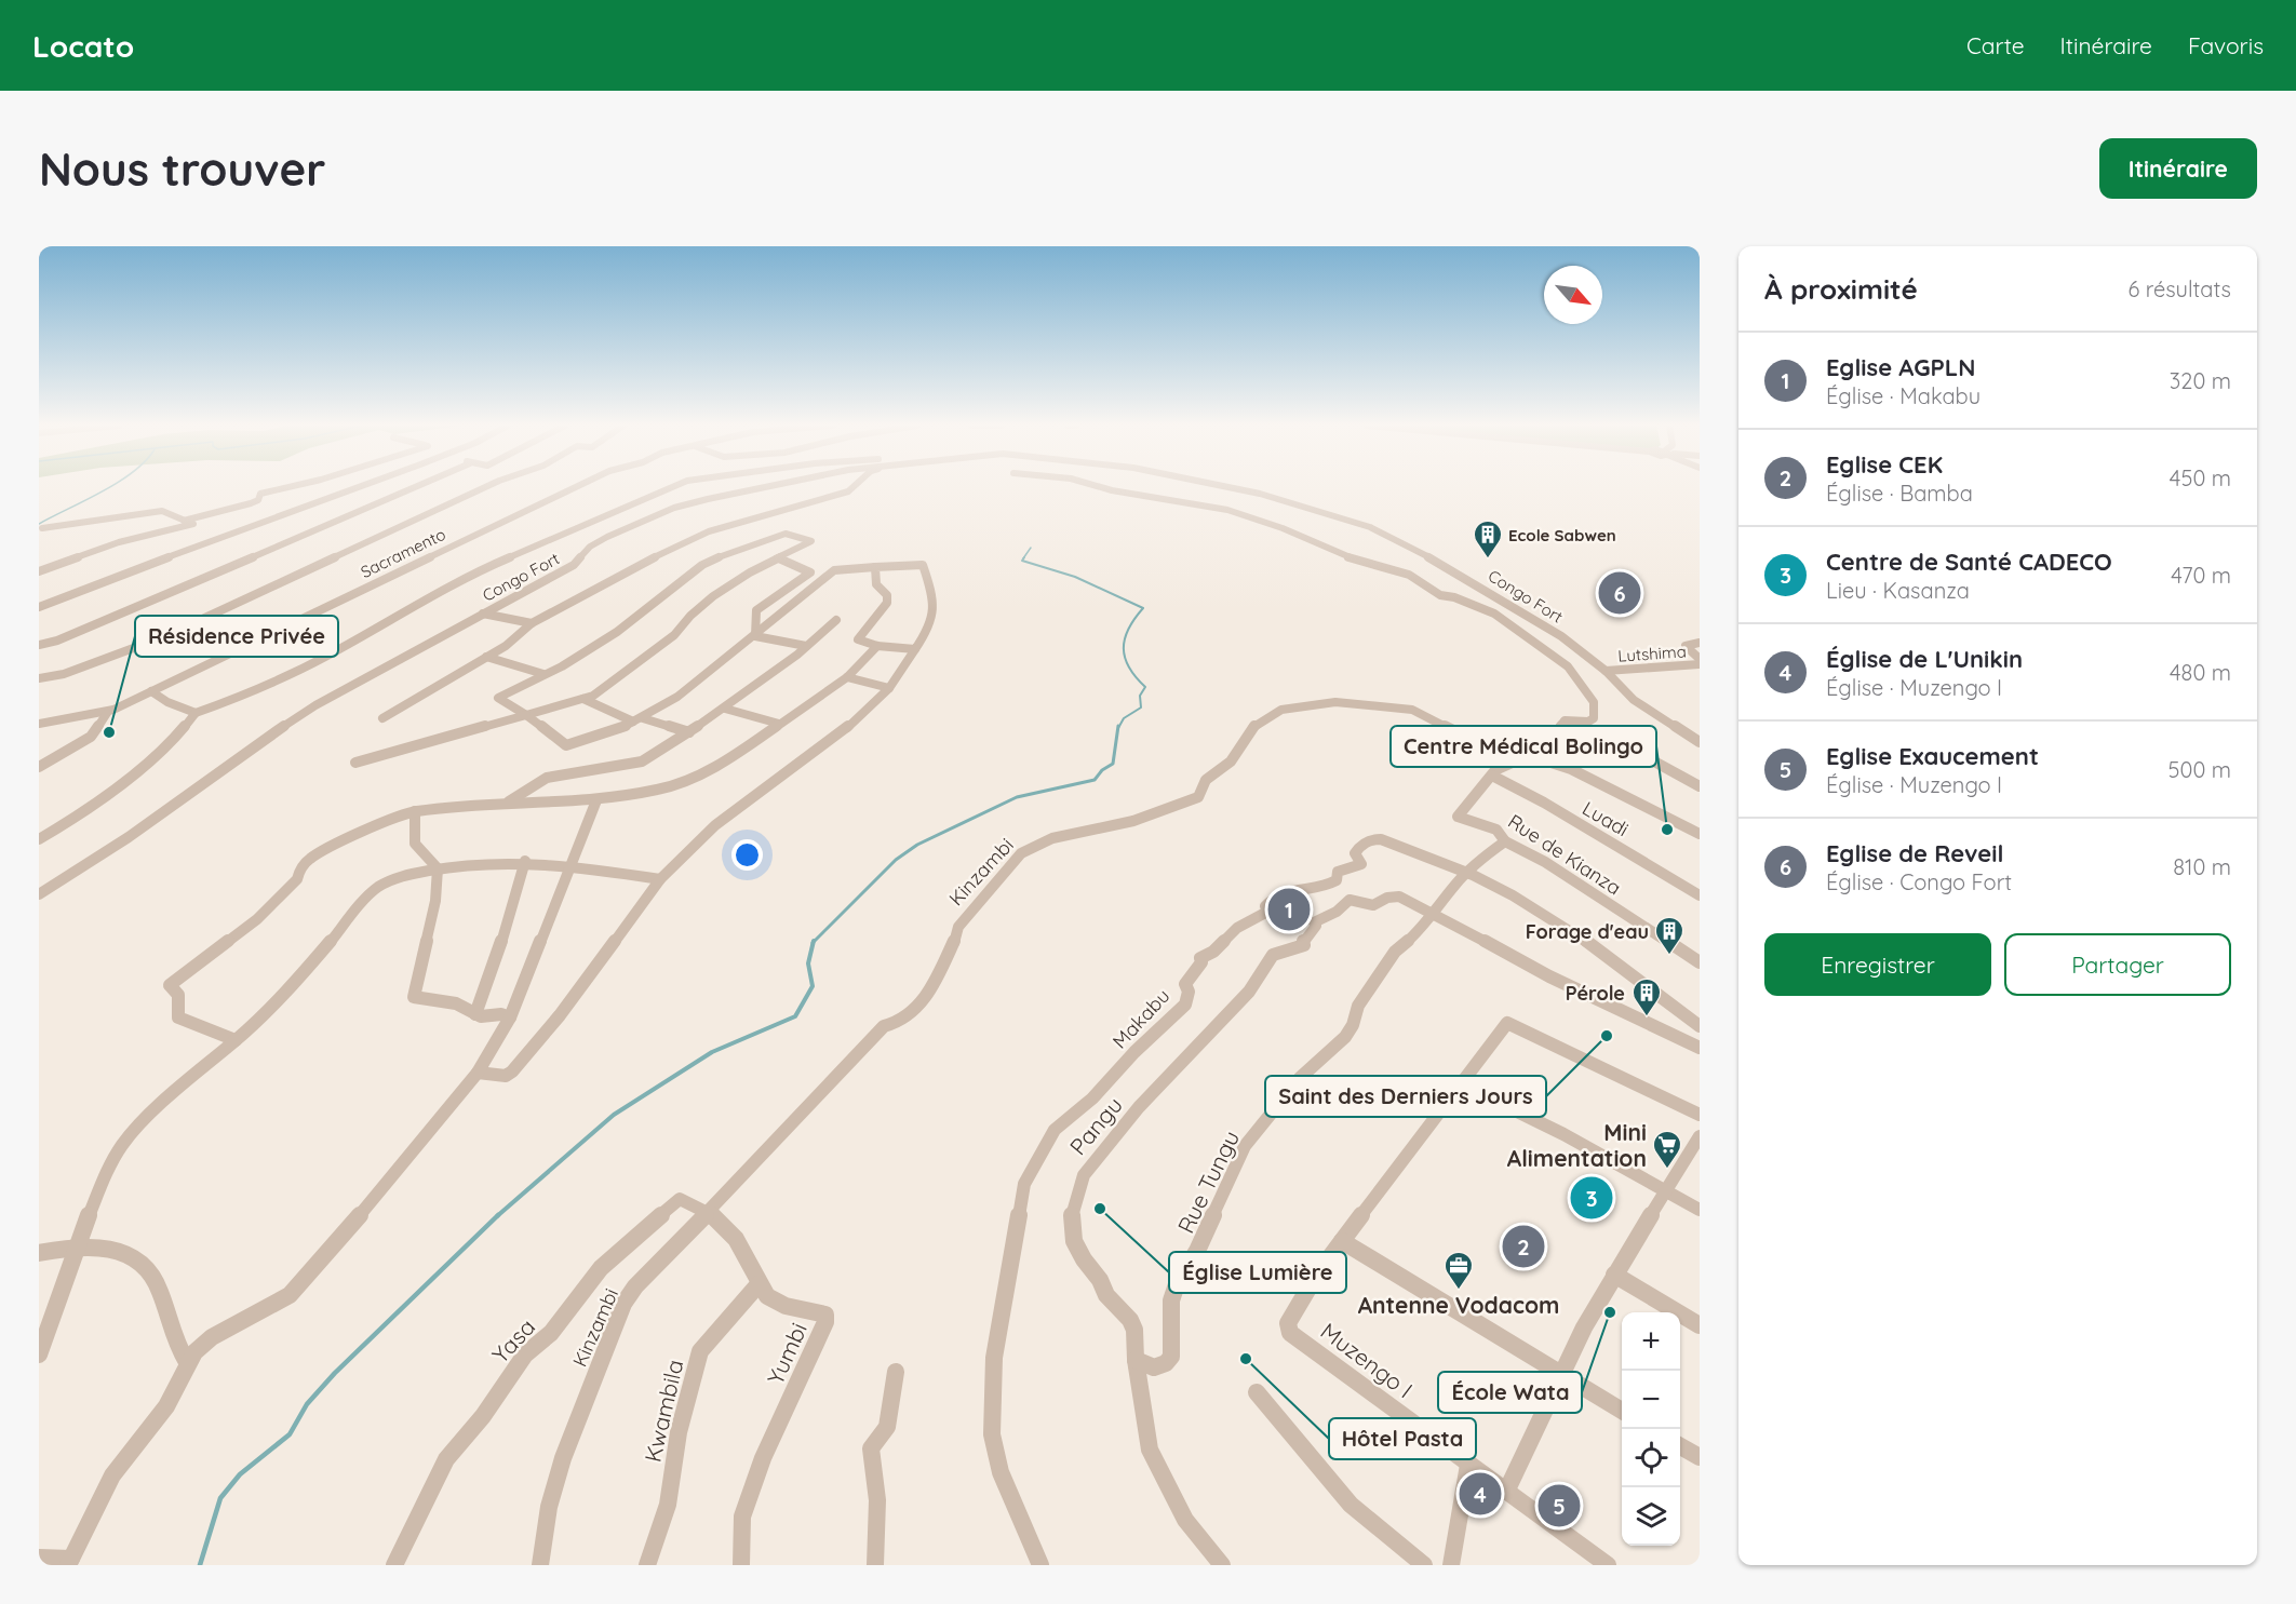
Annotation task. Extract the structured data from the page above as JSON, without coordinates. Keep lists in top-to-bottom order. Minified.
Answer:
{"streets":{"street":["Sacramento","Congo Fort","Lutshima","Luadi","Rue de Kianza","Kinzambi","Makabu","Pangu","Rue Tungu","Yasa","Yumbi","Muzengo I","Kwambila"]},"crossings":[["Congo Fort","Lutshima"],["Luadi","Rue de Kianza"],["Rue de Kianza","Kinzambi"],["Rue de Kianza","Rue Tungu"],["Kinzambi","Yasa"],["Kinzambi","Yumbi"],["Makabu","Rue Tungu"],["Pangu","Rue Tungu"],["Yasa","Yumbi"],["Yumbi","Kwambila"]],"places":{"building":["Ecole Sabwen","Forage d'eau","Pérole"],"other":["Résidence Privée","Centre Médical Bolingo","Saint des Derniers Jours","Église Lumière","École Wata","Hôtel Pasta"],"supermarket":["Mini Alimentation"],"office":["Antenne Vodacom"]},"north":"bottom right","page":{"header":"Locato","nav":["Carte","Itinéraire","Favoris"],"buttons":["Itinéraire",["Enregistrer","Partager"]],"title":"Nous trouver","heading":["À proximité","6 résultats"],"list":[{"mark":"1","name":"Eglise AGPLN","note":"Église · Makabu","value":"320 m"},{"mark":"2","name":"Eglise CEK","note":"Église · Bamba","value":"450 m"},{"mark":"3","name":"Centre de Santé CADECO","note":"Lieu · Kasanza","value":"470 m"},{"mark":"4","name":"Église de L'Unikin","note":"Église · Muzengo I","value":"480 m"},{"mark":"5","name":"Eglise Exaucement","note":"Église · Muzengo I","value":"500 m"},{"mark":"6","name":"Eglise de Reveil","note":"Église · Congo Fort","value":"810 m"}],"pins":["6","1","3","2","4","5"],"map_buttons":["+","−"]}}
